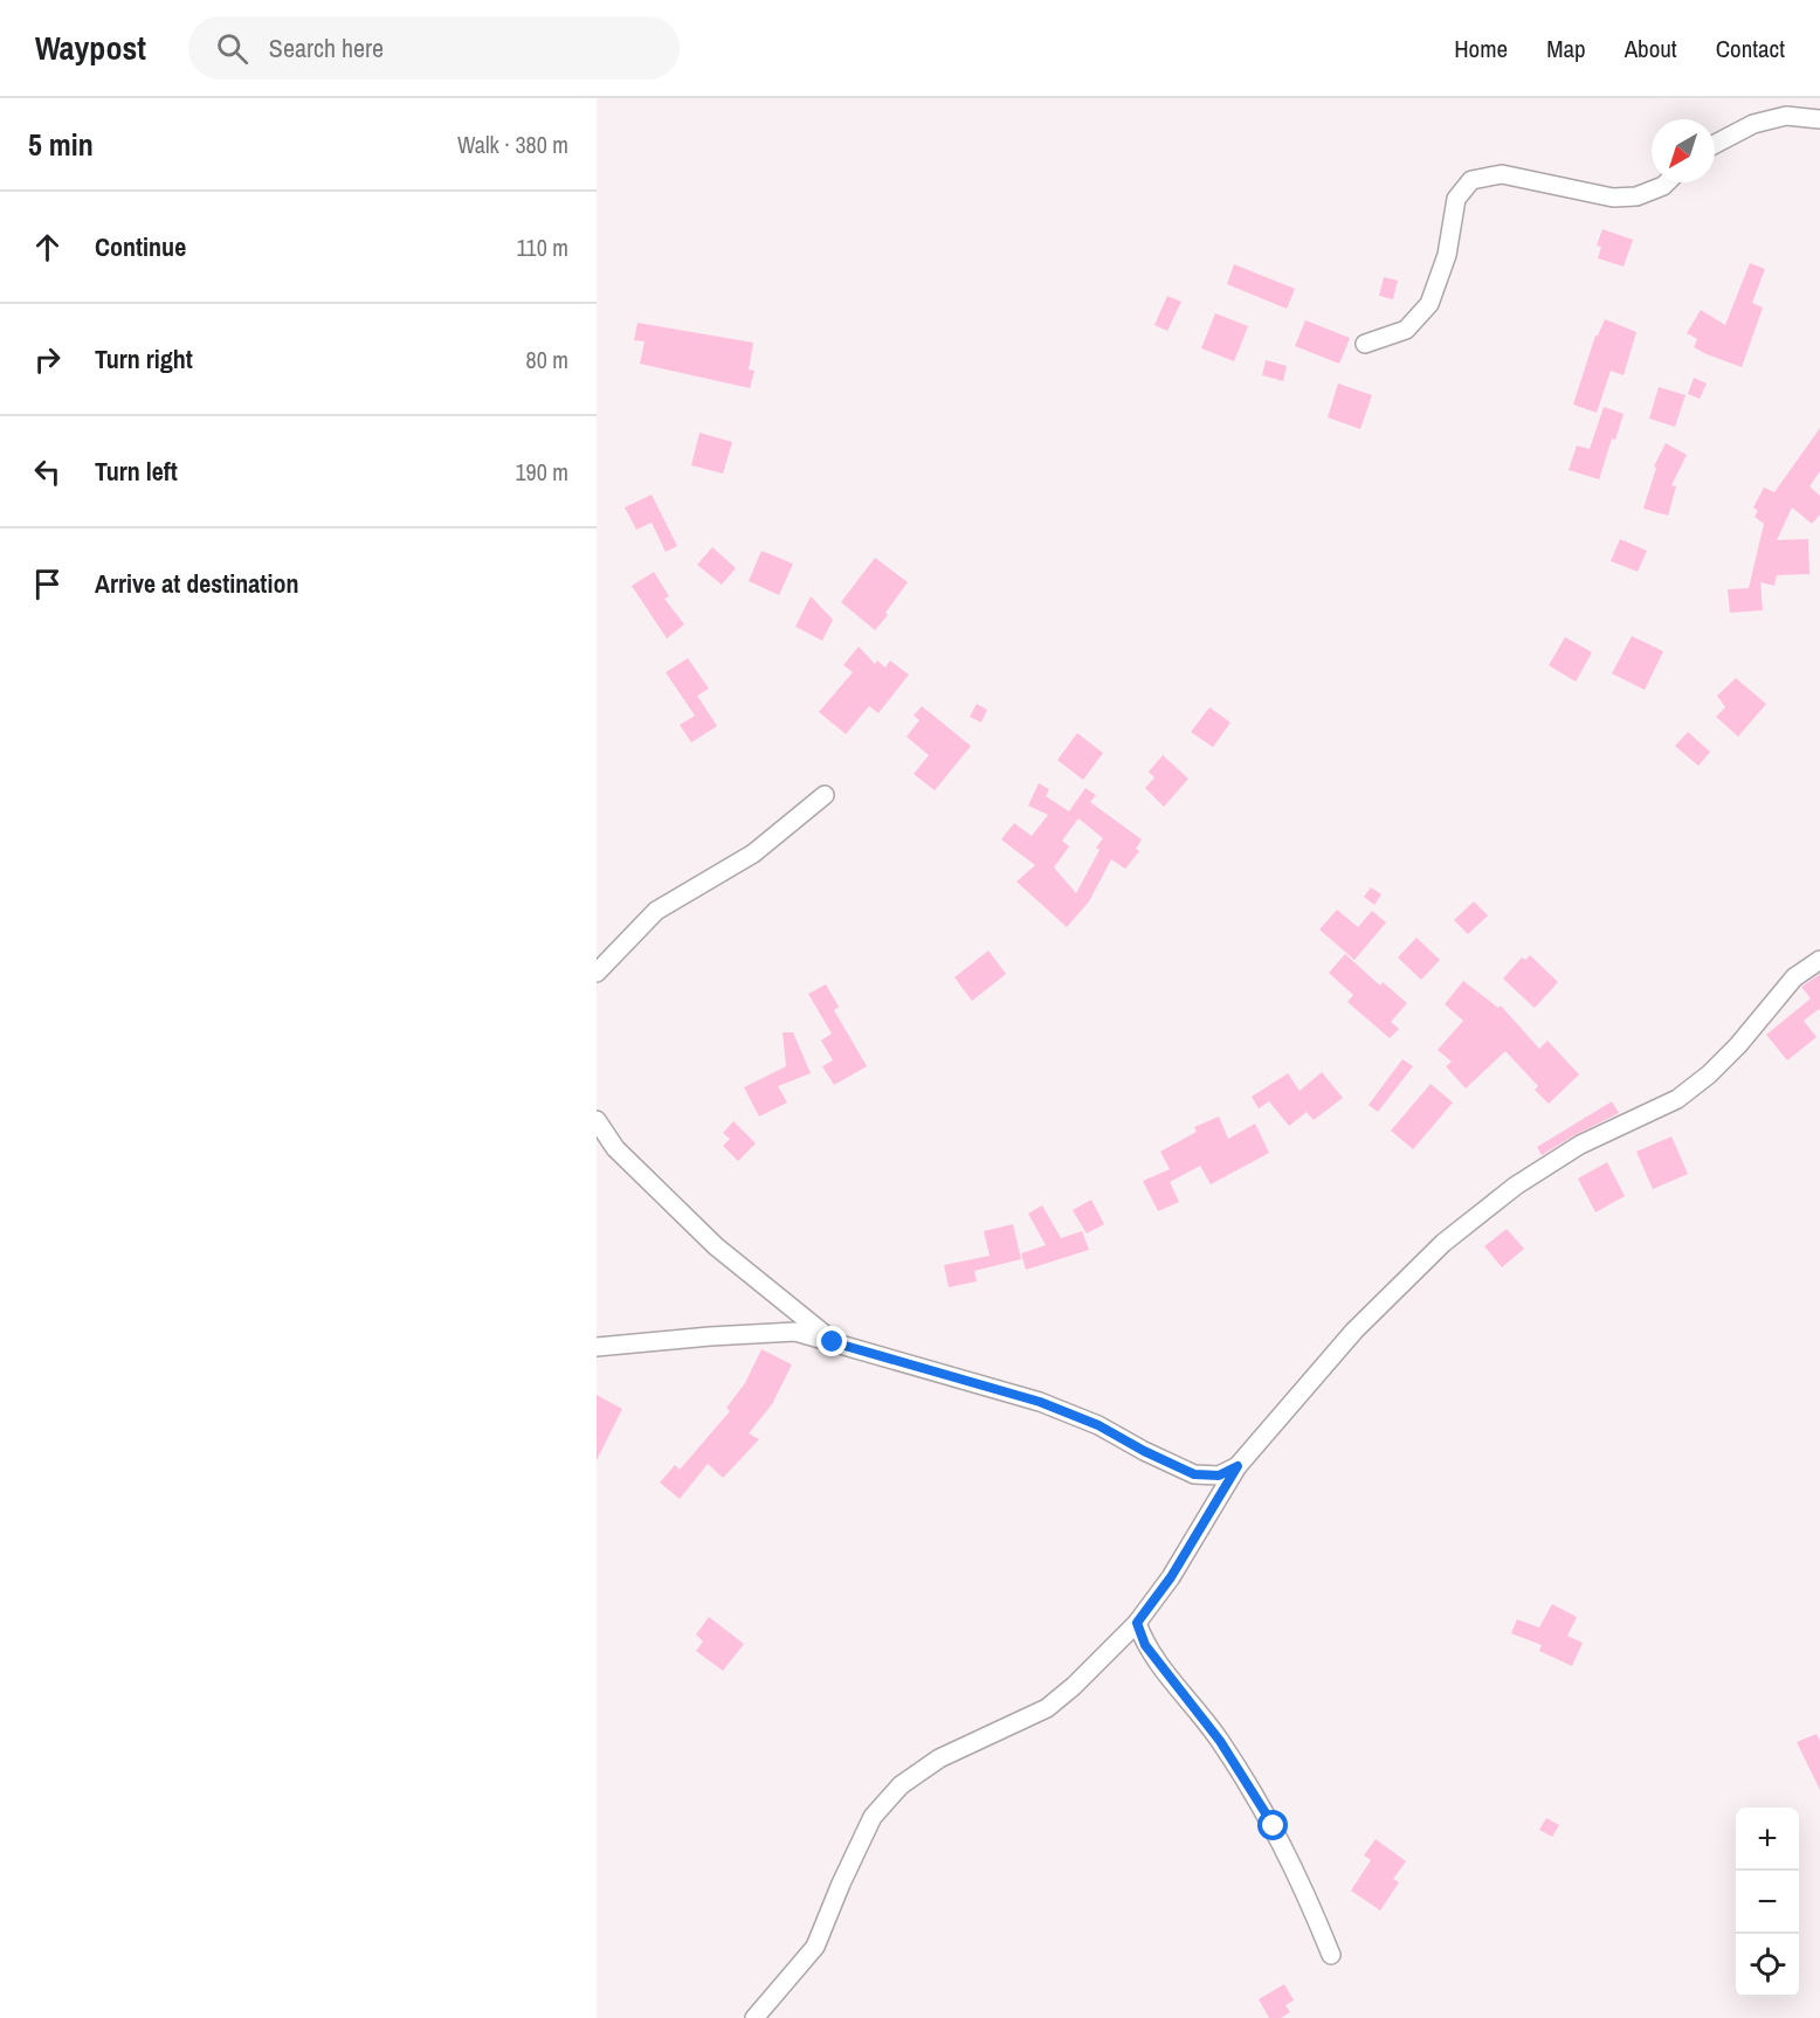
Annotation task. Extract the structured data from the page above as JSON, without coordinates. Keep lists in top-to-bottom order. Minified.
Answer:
{"north":"bottom left","page":{"header":"Waypost","search":"Search here","nav":["Home","Map","About","Contact"],"heading":["5 min","Walk · 380 m"],"list":[["Continue","110 m"],["Turn right","80 m"],["Turn left","190 m"],"Arrive at destination"],"map_buttons":["+","−"]}}
